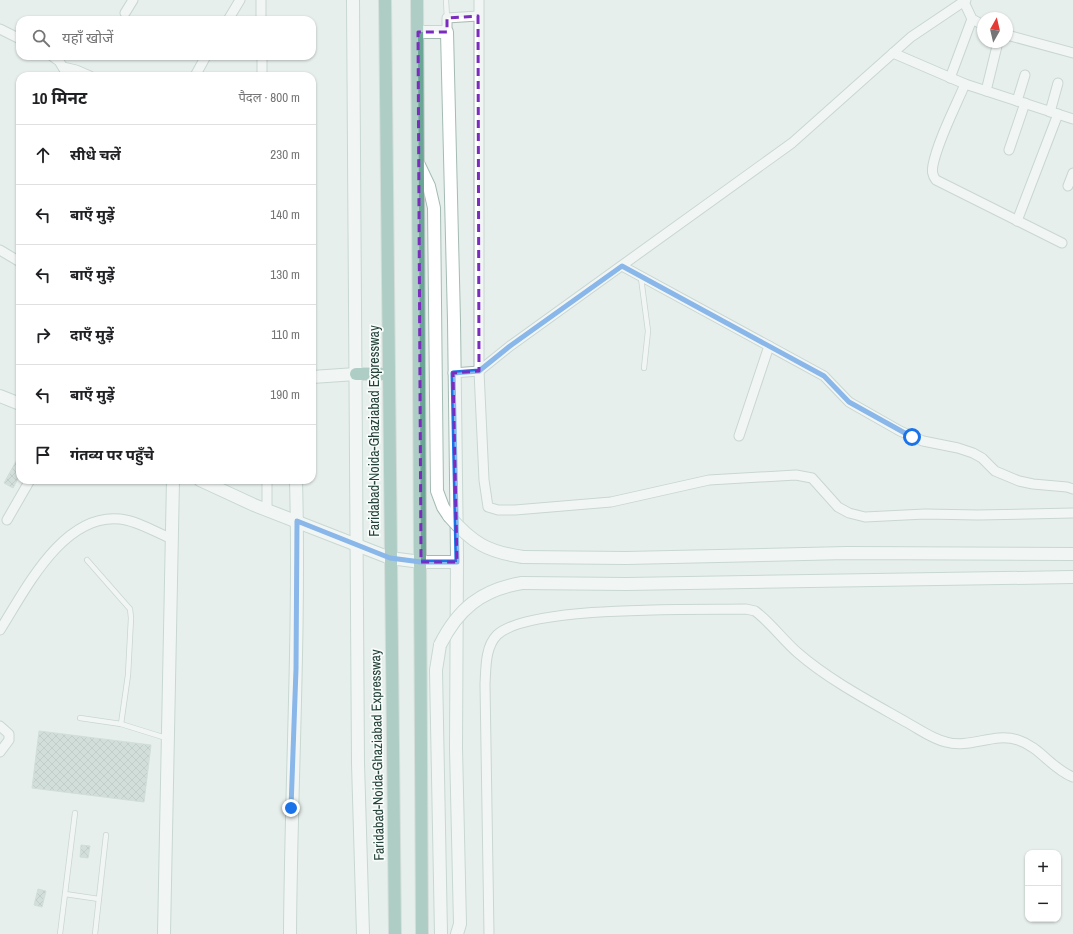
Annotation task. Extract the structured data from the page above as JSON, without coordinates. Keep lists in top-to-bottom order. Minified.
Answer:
{"streets":{"main road":["Faridabad-Noida-Ghaziabad Expressway"]},"north":"top","page":{"search":"यहाँ खोजें","heading":["10 मिनट","पैदल · 800 m"],"list":[["सीधे चलें","230 m"],["बाएँ मुड़ें","140 m"],["बाएँ मुड़ें","130 m"],["दाएँ मुड़ें","110 m"],["बाएँ मुड़ें","190 m"],"गंतव्य पर पहुँचे"],"map_buttons":["+","−"]}}
